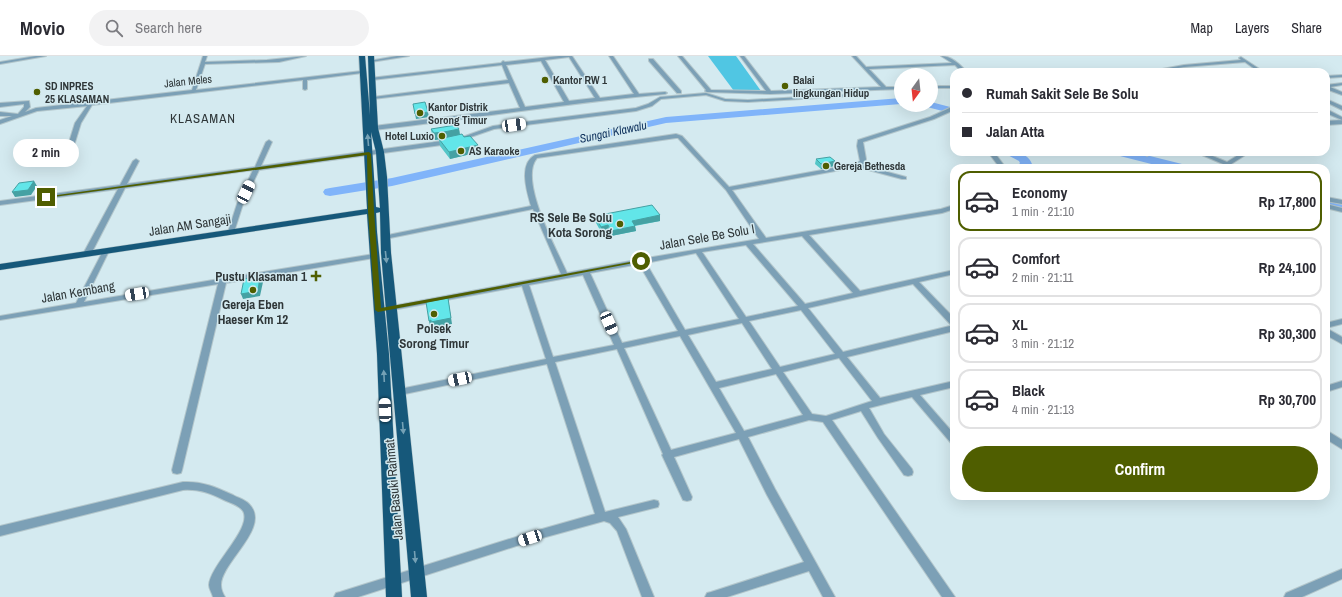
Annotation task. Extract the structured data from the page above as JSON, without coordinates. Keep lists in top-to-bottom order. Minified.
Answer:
{"streets":{"highway":["Jalan AM Sangaji","Jalan Basuki Rahmat"],"street":["Jalan Meles","Jalan Sele Be Solu I","Jalan Kembang"]},"crossings":[["Jalan AM Sangaji","Jalan Basuki Rahmat"],["Jalan Sele Be Solu I","Jalan Basuki Rahmat"],["Jalan Kembang","Jalan Basuki Rahmat"]],"districts":["KLASAMAN"],"water":["Sungai Klawalu"],"places":{"other":["Kantor RW 1","Balai lingkungan Hidup","SD INPRES 25 KLASAMAN","Kantor Distrik Sorong Timur","Hotel Luxio","AS Karaoke","Gereja Bethesda","RS Sele Be Solu Kota Sorong","Gereja Eben Haeser Km 12","Polsek Sorong Timur"],"health":["Pustu Klasaman 1"]},"north":"bottom","page":{"header":"Movio","search":"Search here","nav":["Map","Layers","Share"],"banner":["Rumah Sakit Sele Be Solu","Jalan Atta"],"bubble":"2 min","list":[{"name":"Economy","note":"1 min · 21:10","value":"Rp 17,800"},{"name":"Comfort","note":"2 min · 21:11","value":"Rp 24,100"},{"name":"XL","note":"3 min · 21:12","value":"Rp 30,300"},{"name":"Black","note":"4 min · 21:13","value":"Rp 30,700"}],"buttons":"Confirm"}}
